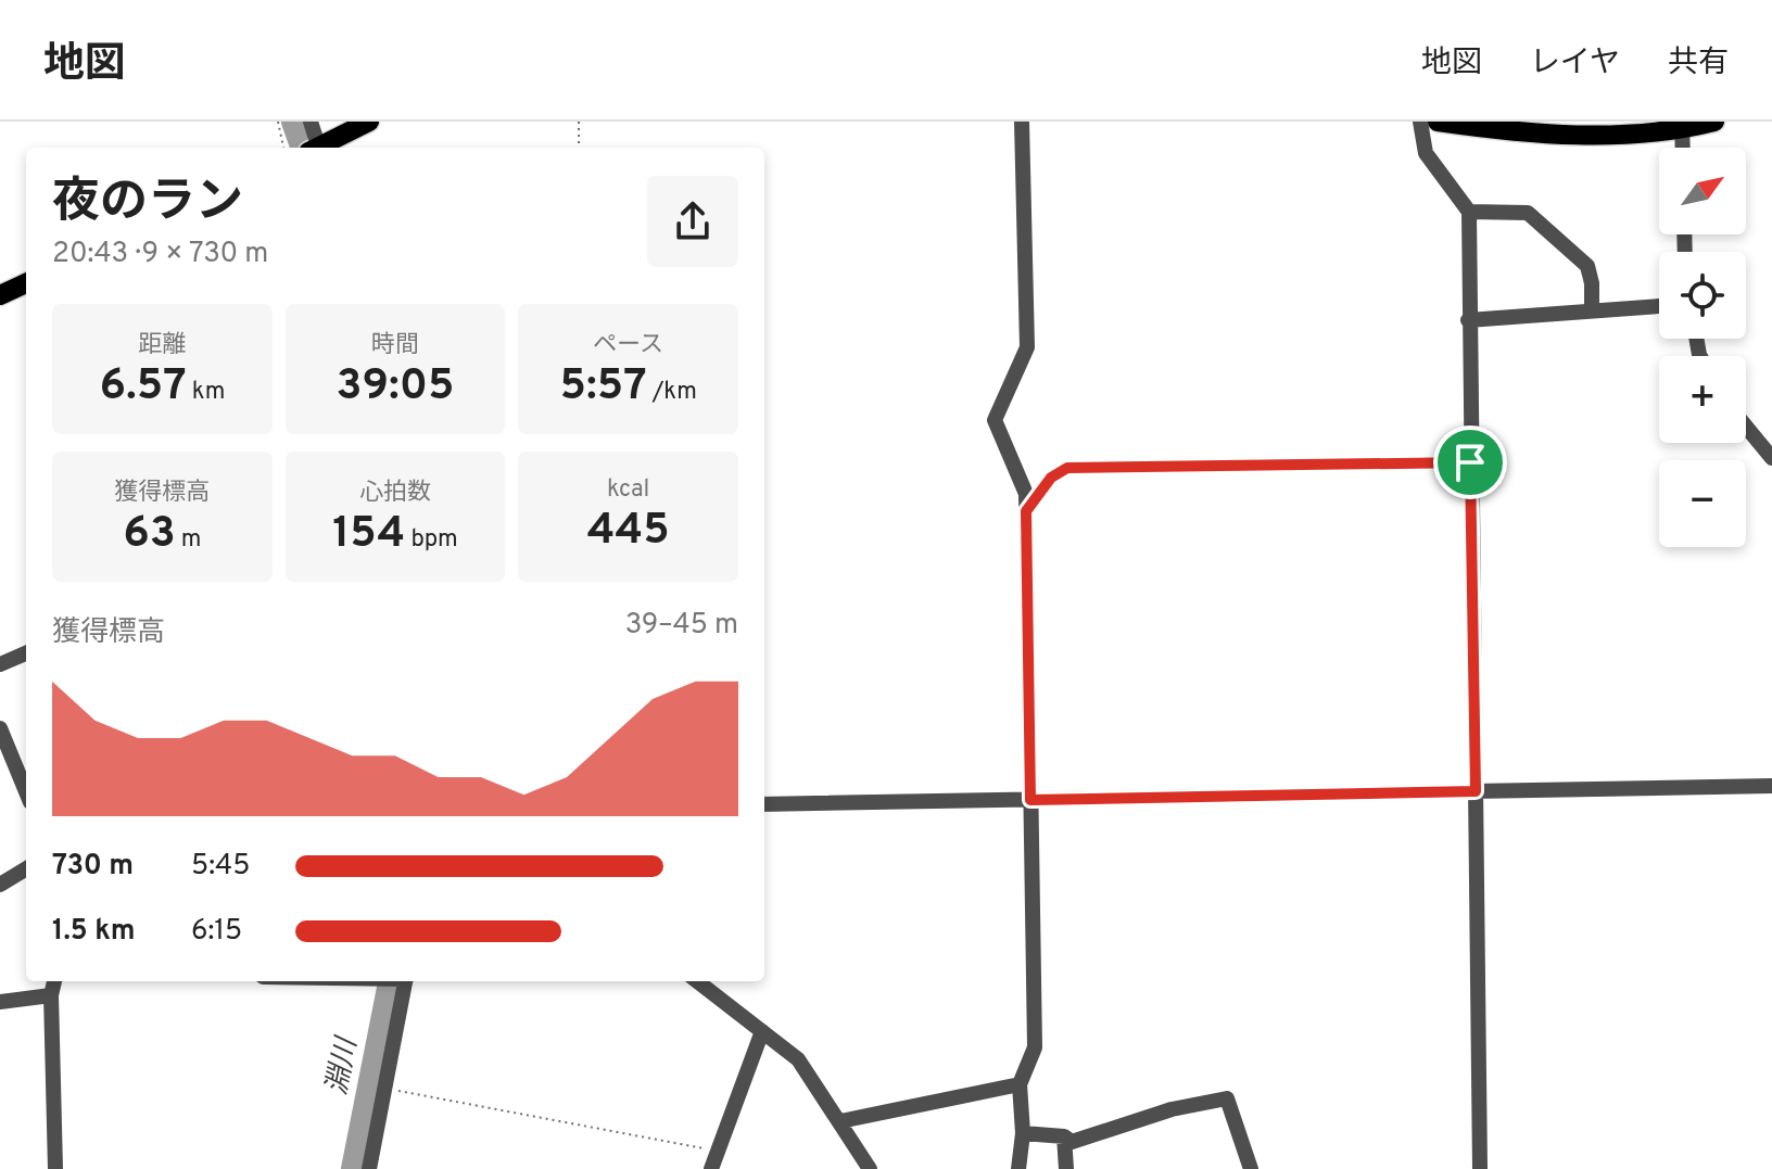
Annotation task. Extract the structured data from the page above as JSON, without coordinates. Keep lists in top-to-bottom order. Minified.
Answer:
{"water":["淵川"],"north":"top right","page":{"header":"地図","nav":["地図","レイヤ","共有"],"map_buttons":["+","−"],"heading":["夜のラン","20:43 · 9 × 730 m"],"stats":[["距離","6.57 km"],["時間","39:05"],["ペース","5:57 /km"],["獲得標高","63 m"],["心拍数","154 bpm"],["kcal","445"]],"chart":["獲得標高","39–45 m"],"list":[{"name":"730 m","note":"5:45"},{"name":"1.5 km","note":"6:15"}]}}
